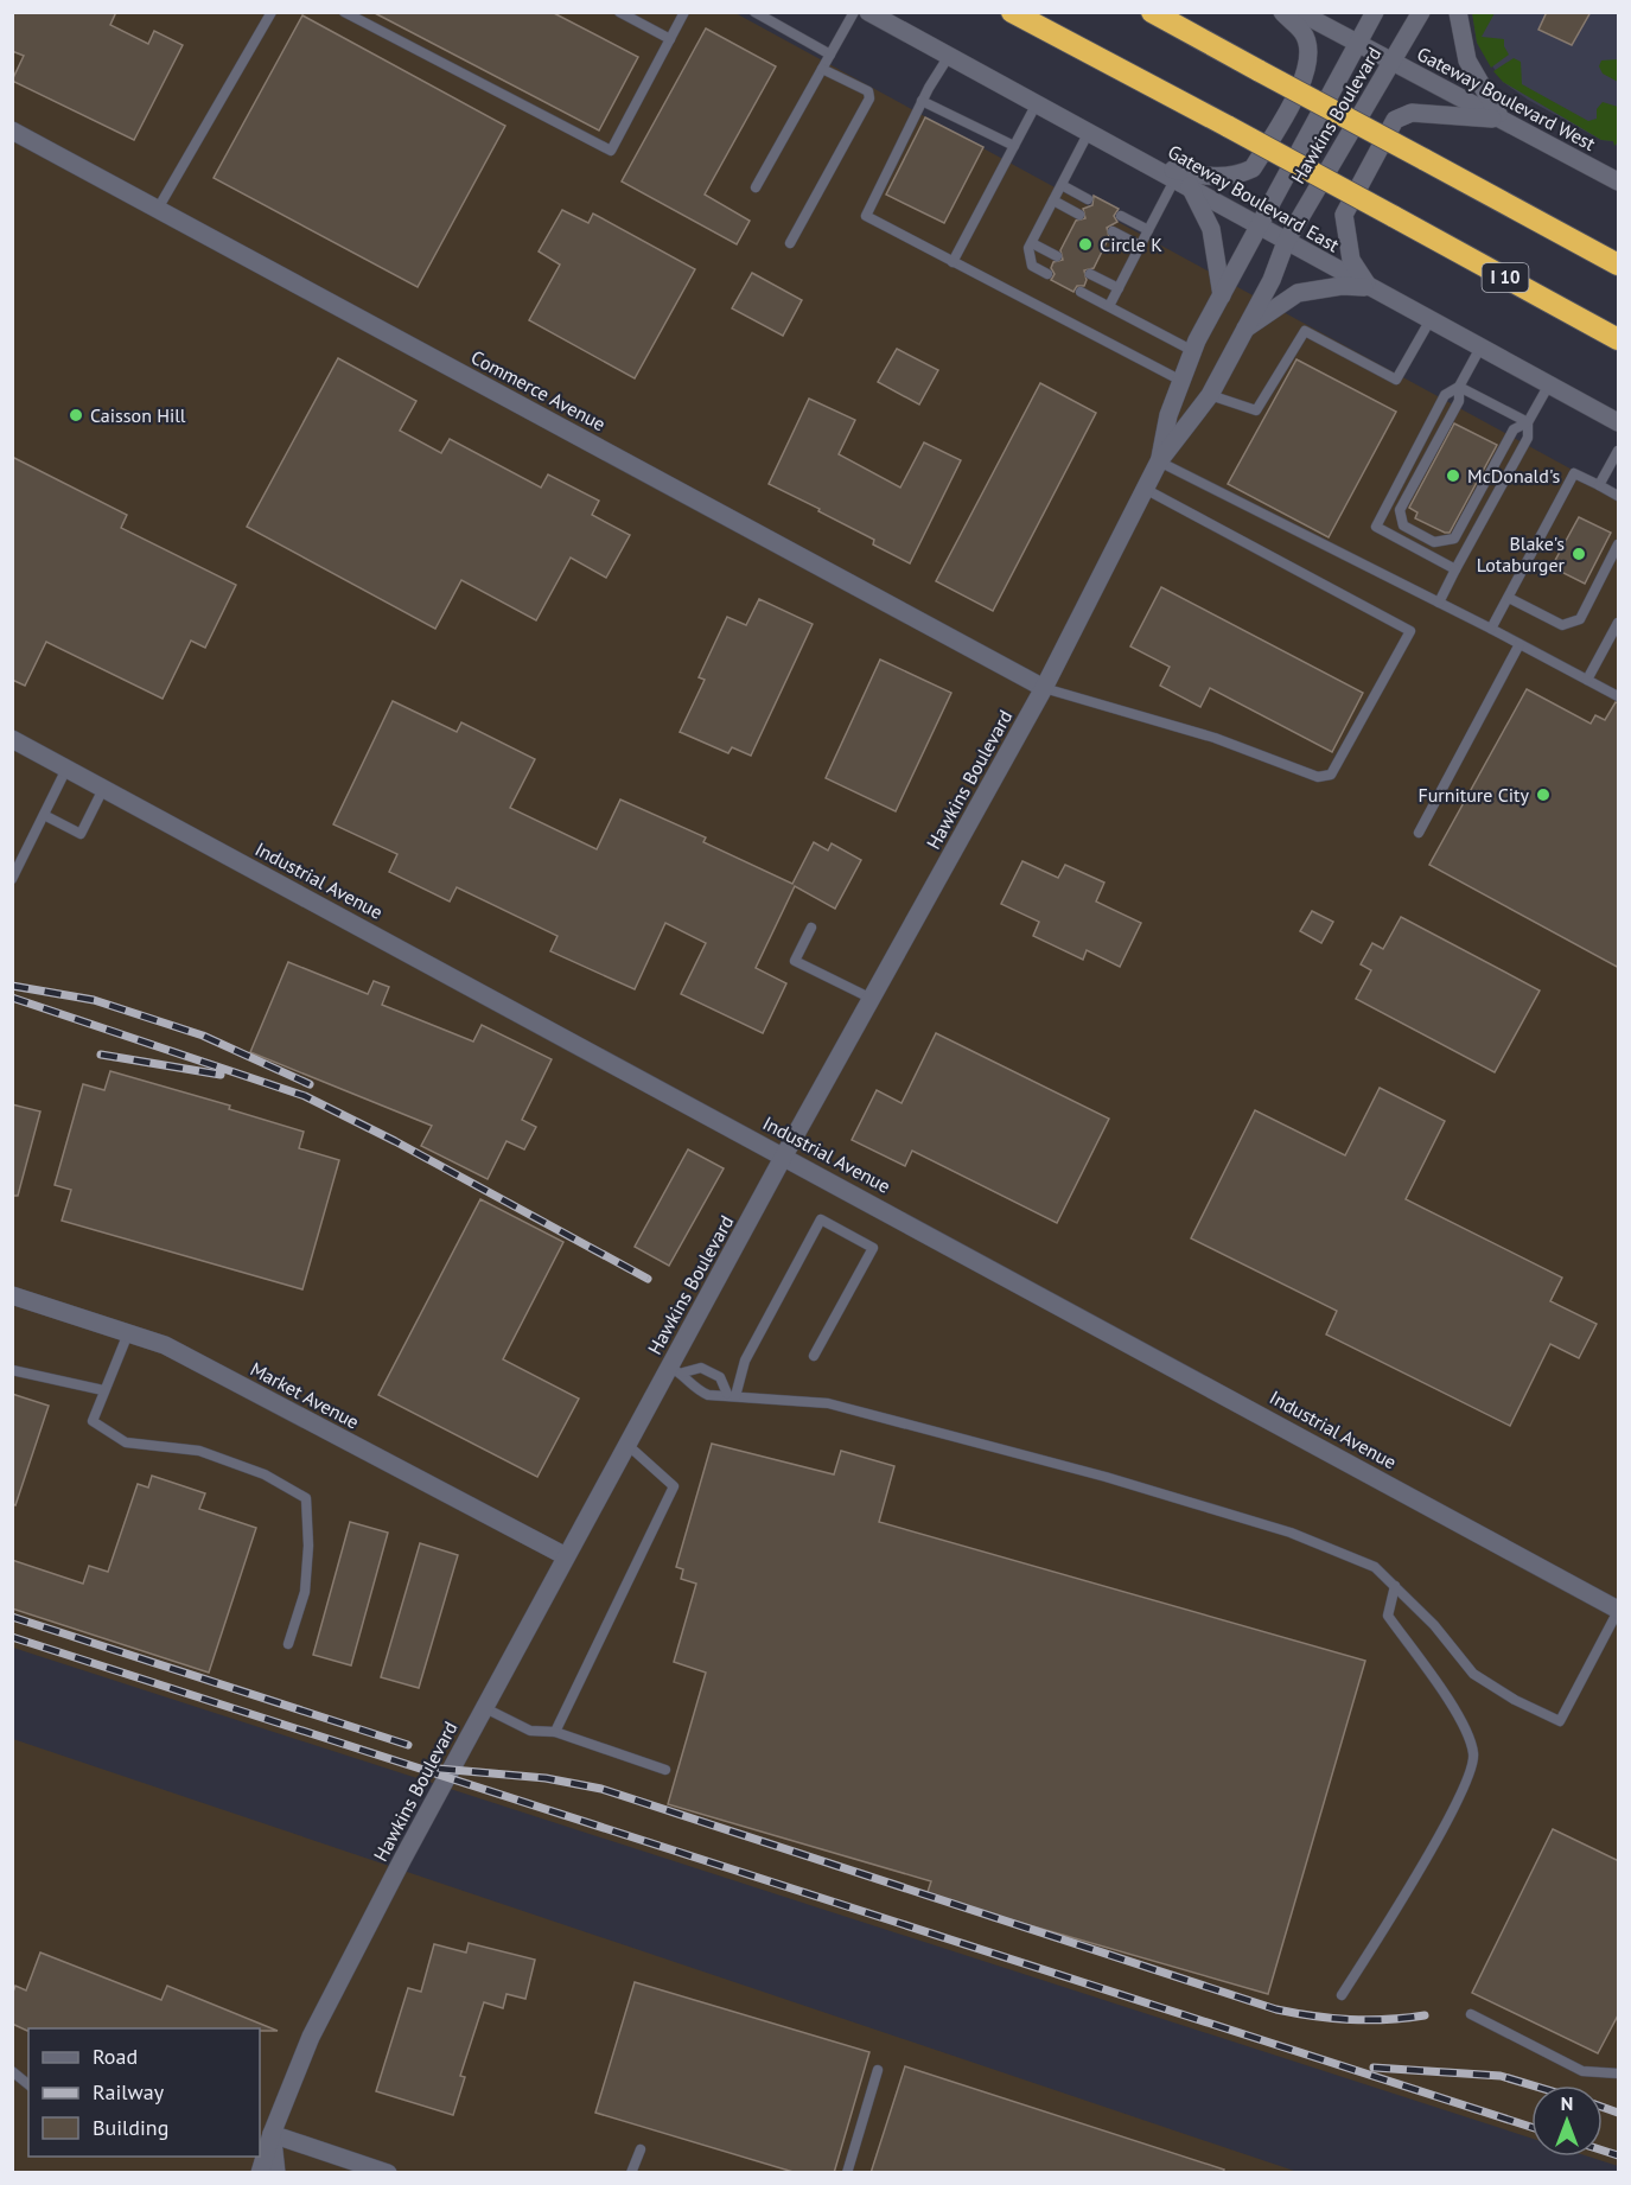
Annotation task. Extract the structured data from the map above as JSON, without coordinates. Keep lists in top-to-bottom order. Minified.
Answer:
{"streets":{"highway":["I 10"],"main road":["Gateway Boulevard West","Hawkins Boulevard","Gateway Boulevard East","Commerce Avenue","Industrial Avenue","Market Avenue"]},"crossings":[["Gateway Boulevard West","Hawkins Boulevard"],["Hawkins Boulevard","Gateway Boulevard East"],["Hawkins Boulevard","Commerce Avenue"],["Hawkins Boulevard","Industrial Avenue"],["Hawkins Boulevard","Market Avenue"]],"places":["Circle K","Caisson Hill","McDonald's","Blake's Lotaburger","Furniture City"],"legend":["Road","Railway","Building"],"north":"top"}
